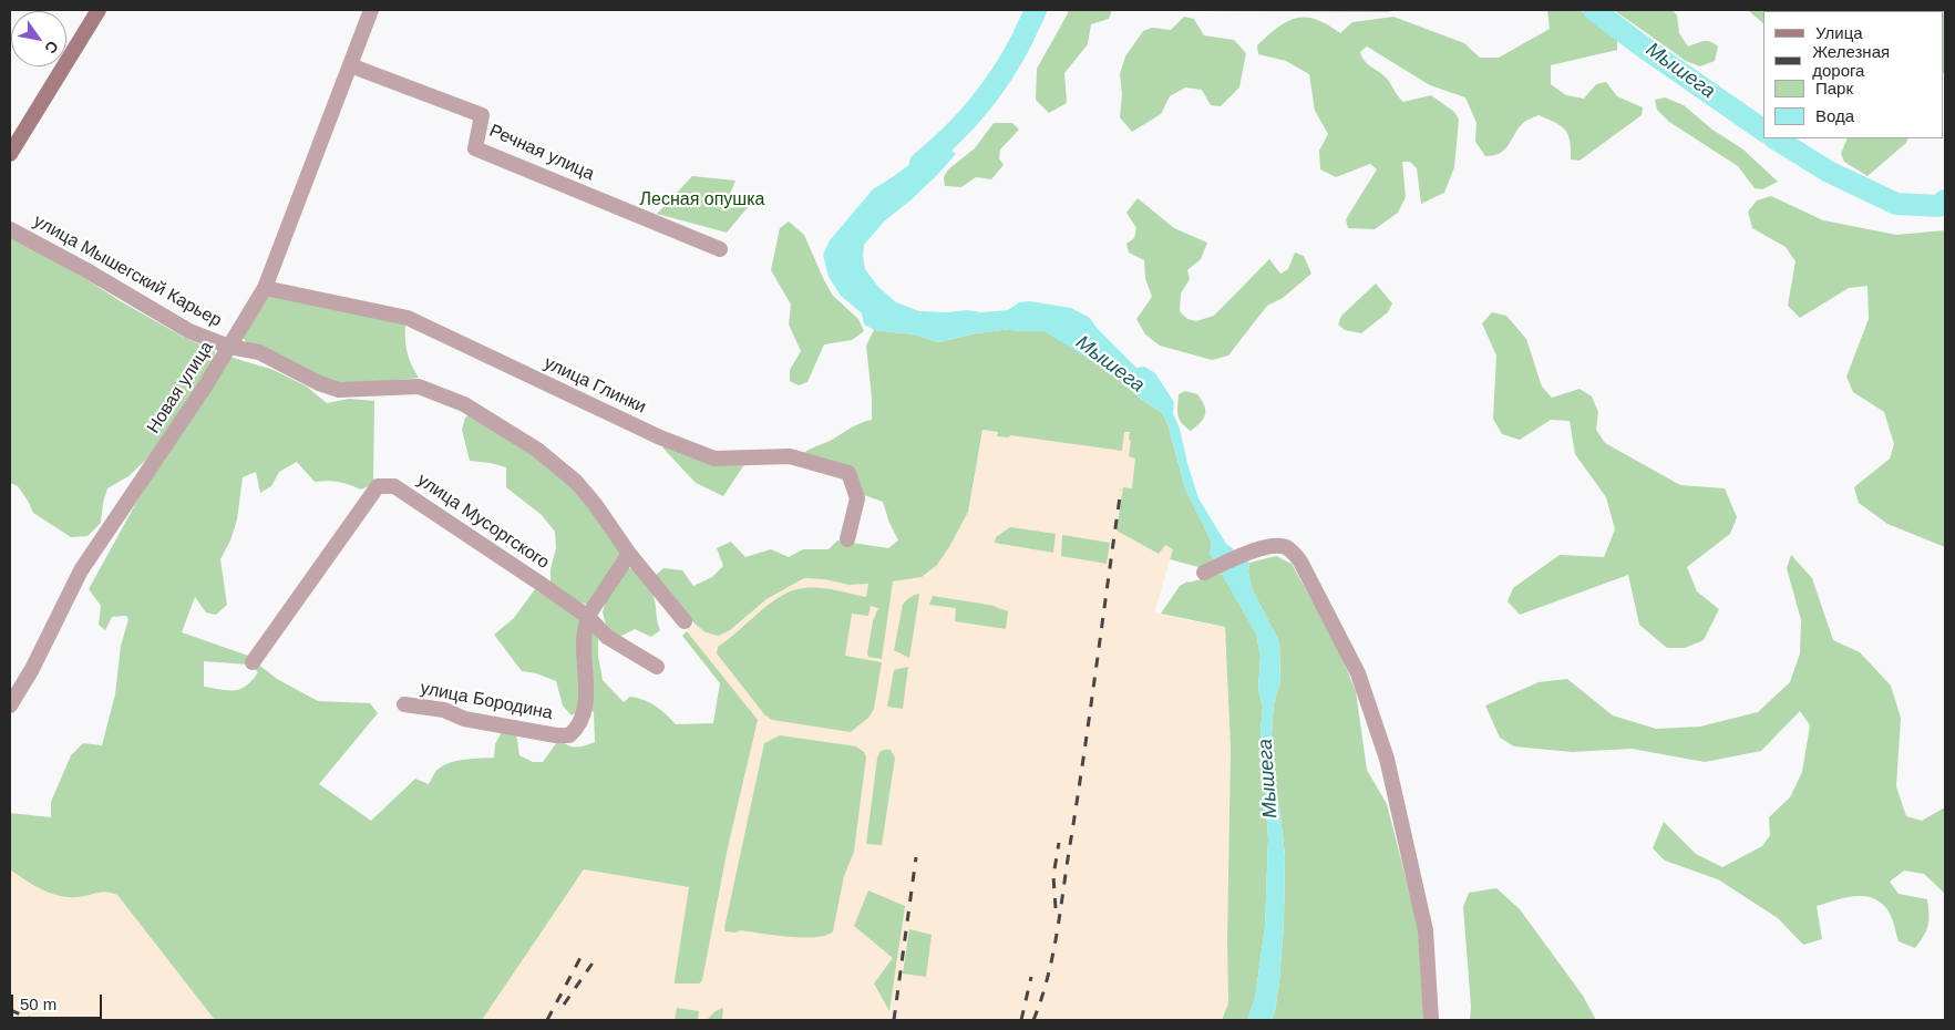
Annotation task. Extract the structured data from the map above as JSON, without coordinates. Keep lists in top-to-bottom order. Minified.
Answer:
{"streets":{"street":["Речная улица","улица Мышегский Карьер","улица Глинки","Новая улица","улица Мусоргского","улица Бородина"]},"crossings":[["Речная улица","Новая улица"],["улица Мышегский Карьер","Новая улица"],["улица Глинки","Новая улица"],["улица Мусоргского","улица Бородина"]],"water":["Мышега"],"parks":["Лесная опушка"],"legend":["Улица","Железная дорога","Парк","Вода"],"scale_bar":"50 m","north":"bottom right"}
